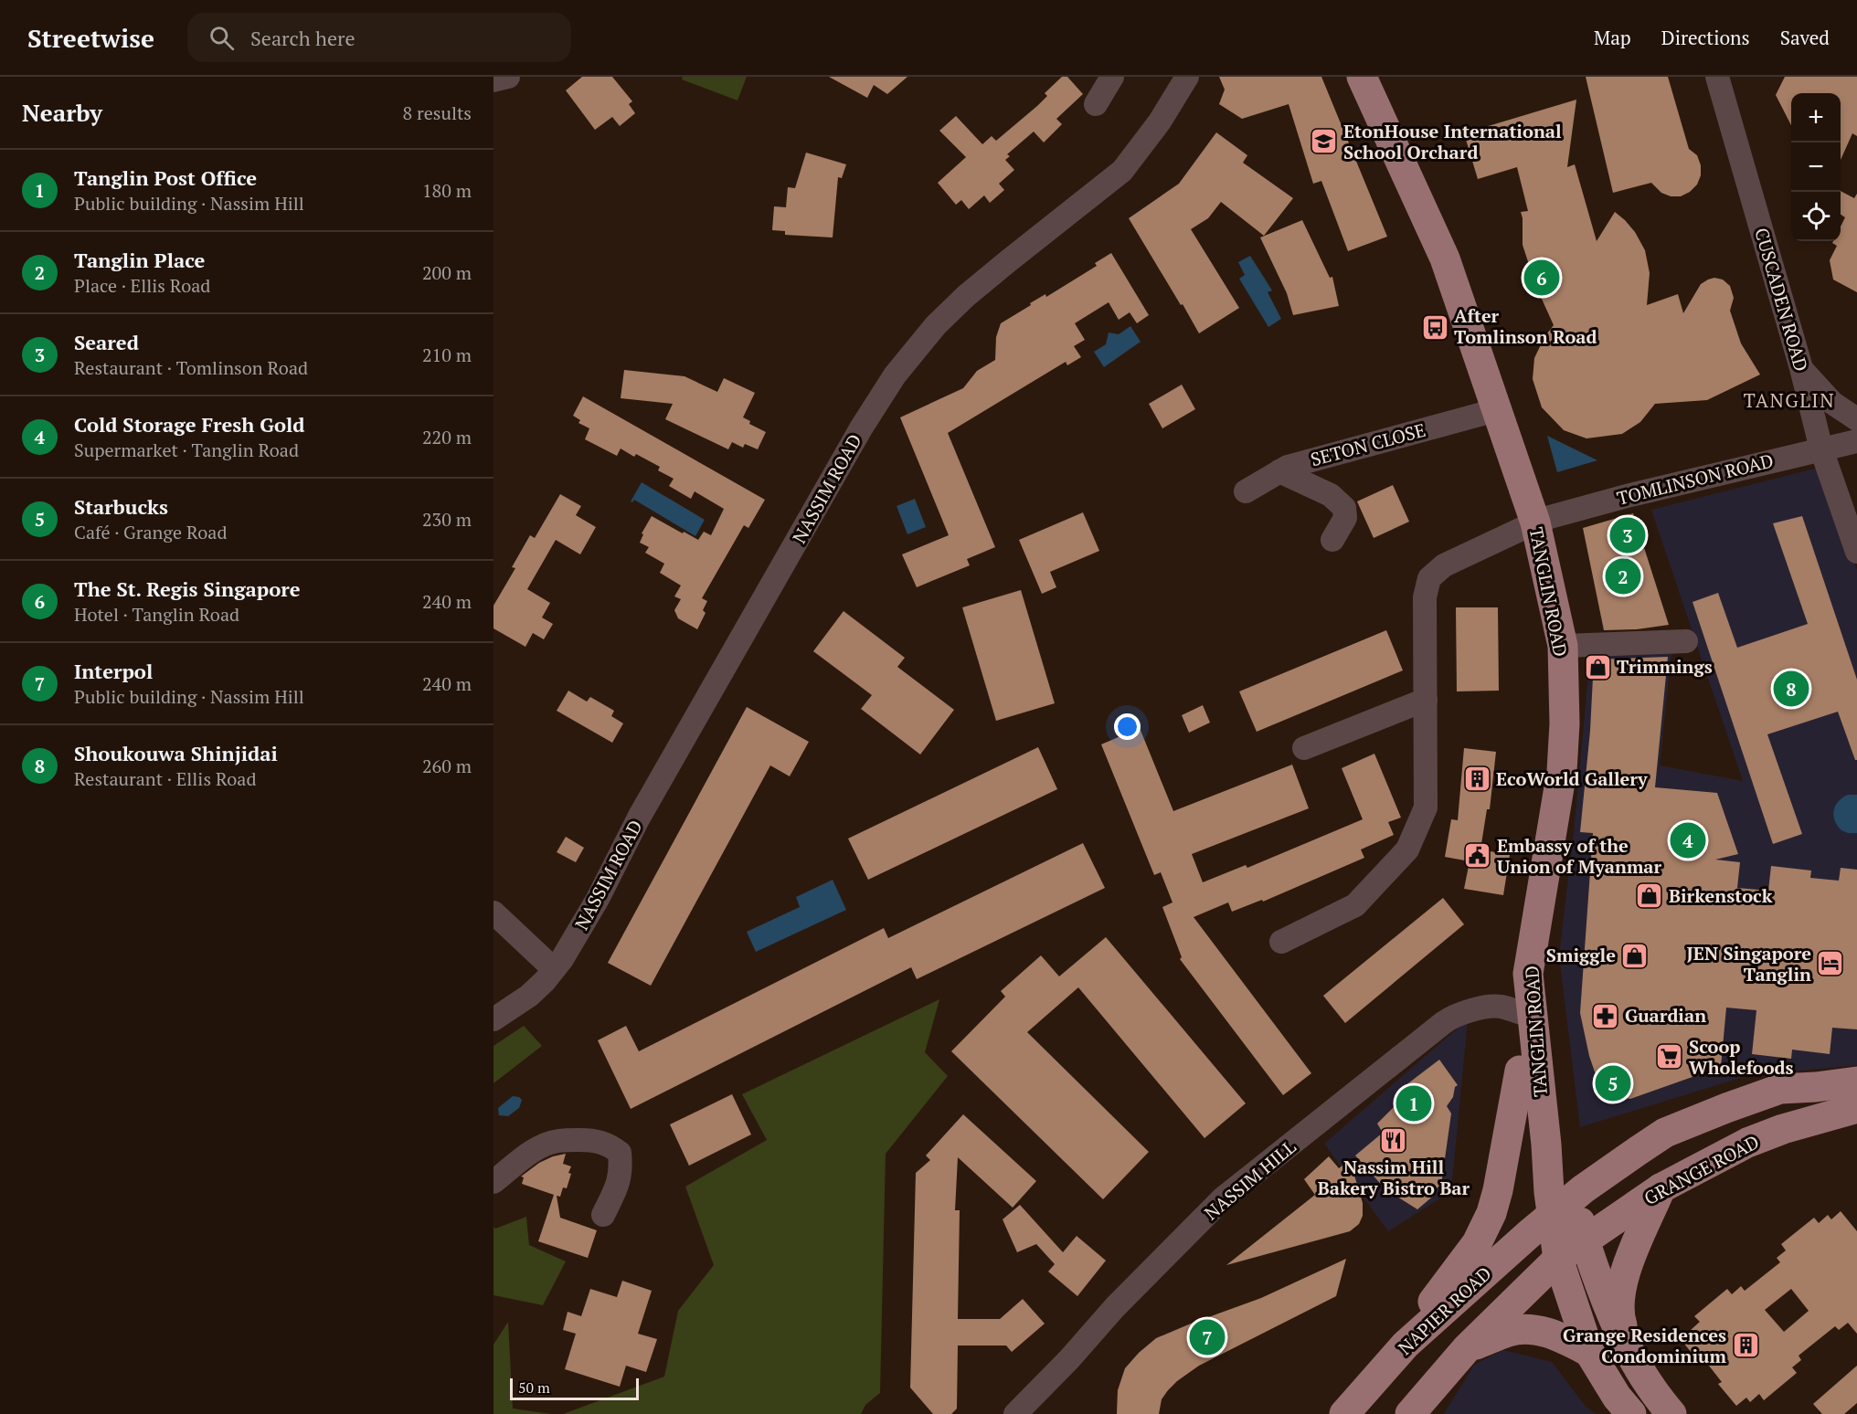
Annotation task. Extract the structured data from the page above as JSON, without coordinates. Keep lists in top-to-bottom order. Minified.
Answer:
{"streets":{"main road":["TANGLIN ROAD","GRANGE ROAD","NAPIER ROAD"],"street":["CUSCADEN ROAD","SETON CLOSE","TOMLINSON ROAD","NASSIM ROAD","NASSIM HILL"]},"crossings":[["CUSCADEN ROAD","TOMLINSON ROAD"],["SETON CLOSE","TANGLIN ROAD"],["TOMLINSON ROAD","TANGLIN ROAD"],["TANGLIN ROAD","GRANGE ROAD"],["TANGLIN ROAD","NAPIER ROAD"]],"districts":["TANGLIN"],"places":{"school or university":["EtonHouse International School Orchard"],"bus stop":["After Tomlinson Road"],"shop":["Trimmings","Birkenstock","Smiggle"],"building":["EcoWorld Gallery","Grange Residences Condominium"],"public building":["Embassy of the Union of Myanmar"],"hotel":["JEN Singapore Tanglin"],"pharmacy":["Guardian"],"supermarket":["Scoop Wholefoods"],"restaurant":["Nassim Hill Bakery Bistro Bar"]},"scale_bar":"50 m","page":{"header":"Streetwise","search":"Search here","nav":["Map","Directions","Saved"],"heading":["Nearby","8 results"],"map_buttons":["+","−"],"list":[{"mark":"1","name":"Tanglin Post Office","note":"Public building · Nassim Hill","value":"180 m"},{"mark":"2","name":"Tanglin Place","note":"Place · Ellis Road","value":"200 m"},{"mark":"3","name":"Seared","note":"Restaurant · Tomlinson Road","value":"210 m"},{"mark":"4","name":"Cold Storage Fresh Gold","note":"Supermarket · Tanglin Road","value":"220 m"},{"mark":"5","name":"Starbucks","note":"Café · Grange Road","value":"230 m"},{"mark":"6","name":"The St. Regis Singapore","note":"Hotel · Tanglin Road","value":"240 m"},{"mark":"7","name":"Interpol","note":"Public building · Nassim Hill","value":"240 m"},{"mark":"8","name":"Shoukouwa Shinjidai","note":"Restaurant · Ellis Road","value":"260 m"}],"pins":["6","3","2","8","4","5","1","7"],"scale":"50 m"}}
